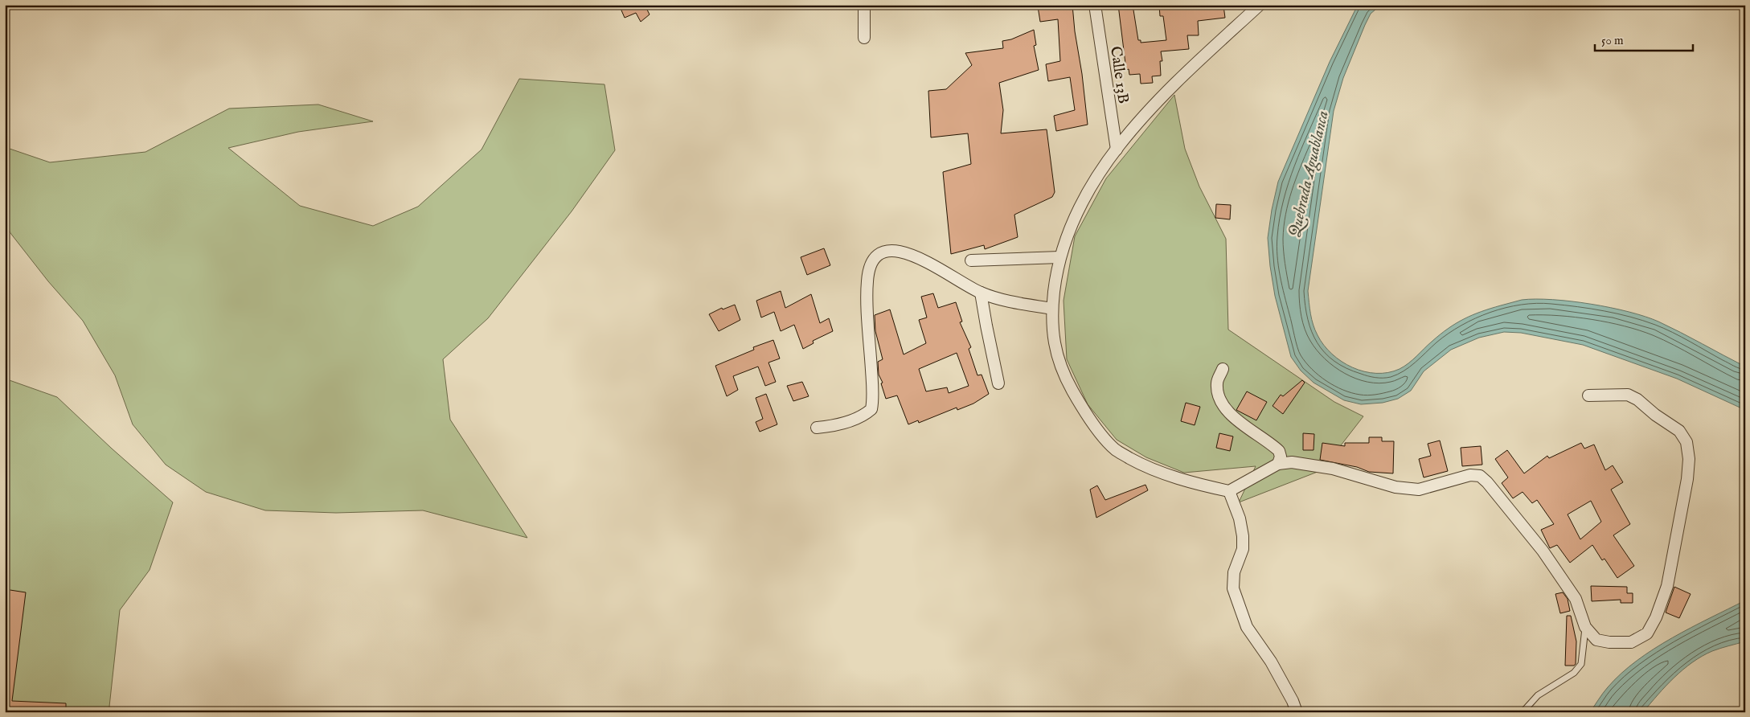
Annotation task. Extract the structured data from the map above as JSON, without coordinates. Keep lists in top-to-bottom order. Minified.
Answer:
{"streets":{"street":["Calle 13B"]},"water":["Quebrada Aguablanca"],"scale_bar":"50 m"}
